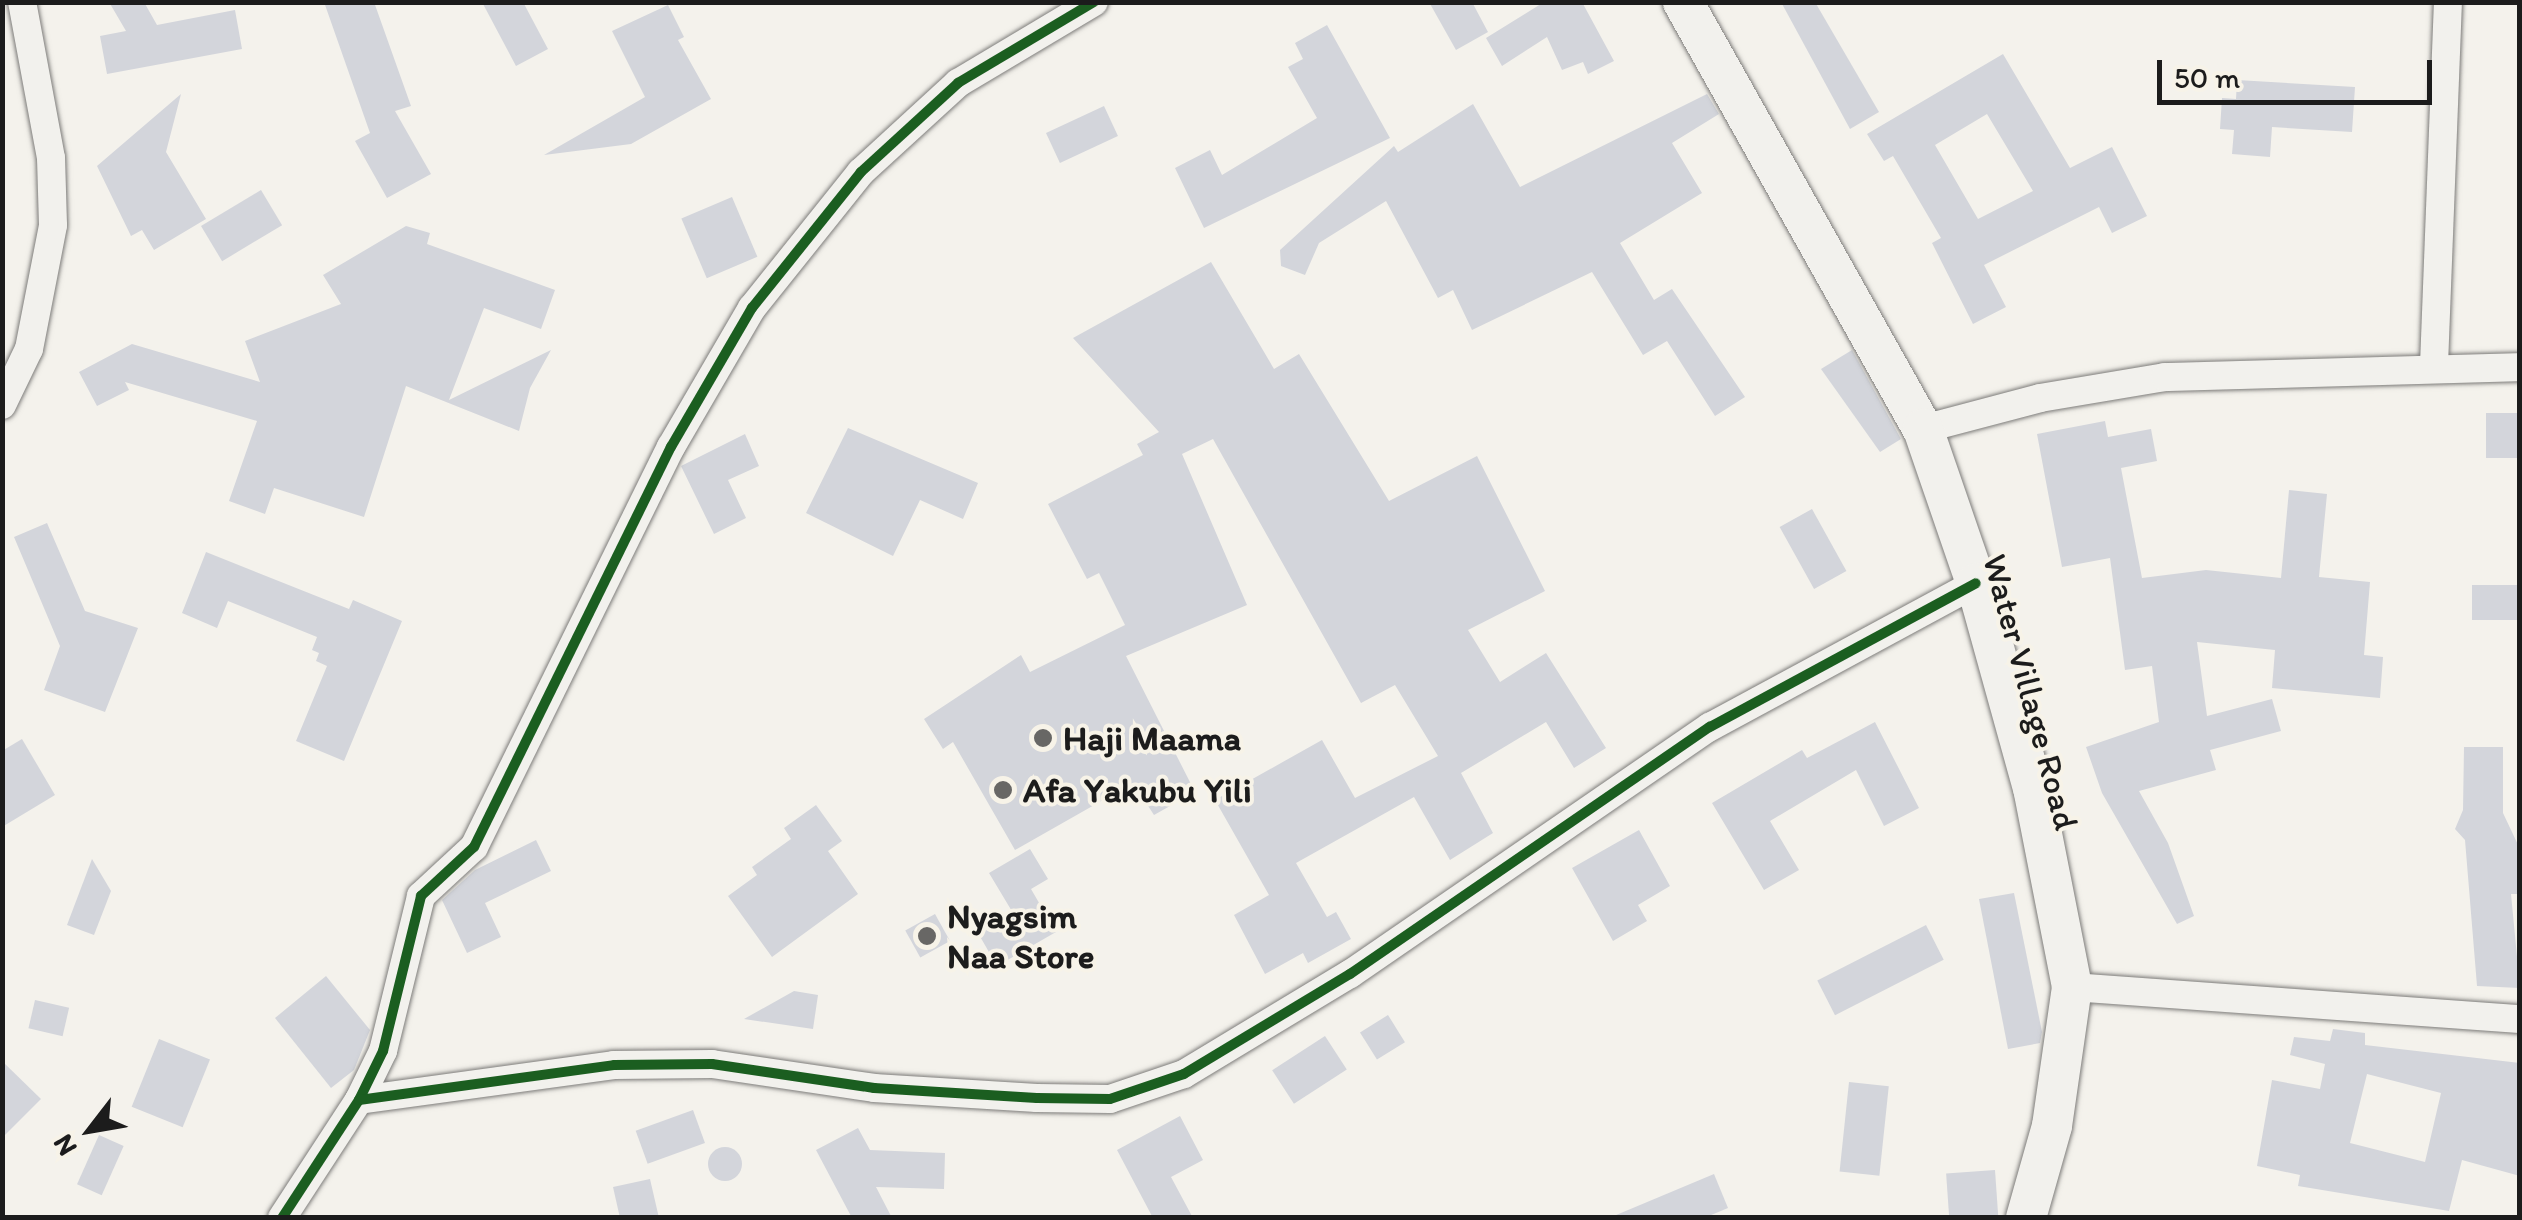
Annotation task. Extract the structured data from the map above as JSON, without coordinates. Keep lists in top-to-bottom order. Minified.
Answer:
{"streets":{"street":["Water Village Road"]},"places":["Haji Maama","Afa Yakubu Yili","Nyagsim Naa Store"],"scale_bar":"50 m","north":"bottom left"}
